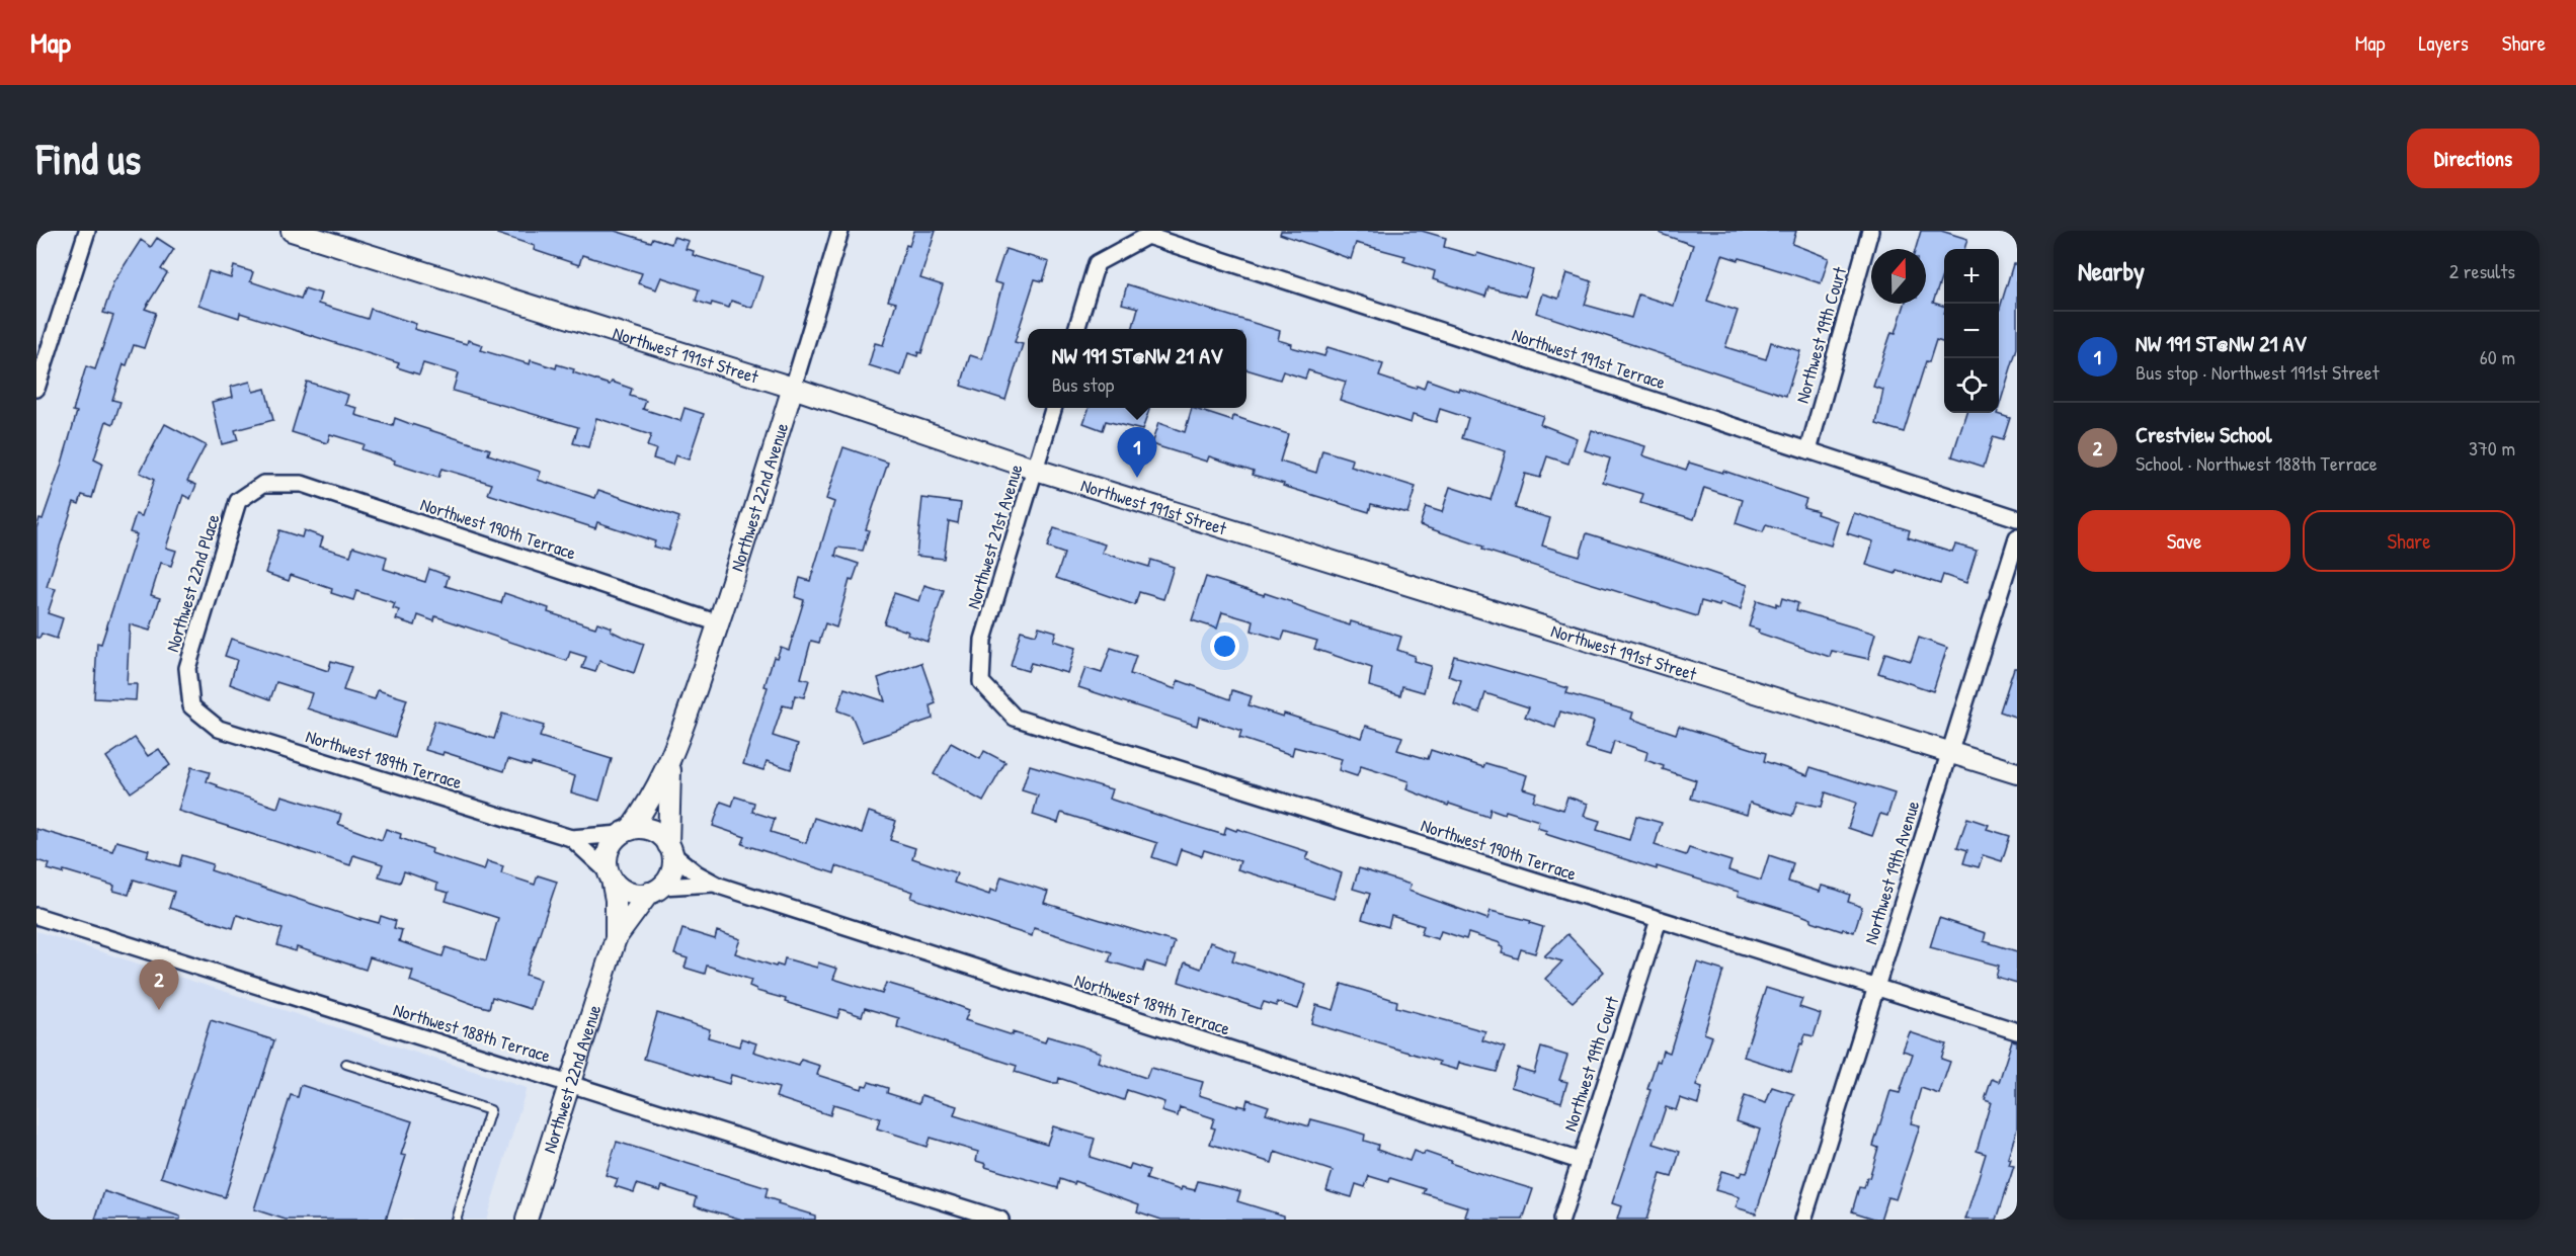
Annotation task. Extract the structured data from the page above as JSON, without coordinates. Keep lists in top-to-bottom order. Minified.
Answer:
{"streets":{"street":["Northwest 19th Court","Northwest 191st Street","Northwest 191st Terrace","Northwest 22nd Avenue","Northwest 190th Terrace","Northwest 21st Avenue","Northwest 22nd Place","Northwest 189th Terrace","Northwest 19th Avenue","Northwest 188th Terrace"]},"crossings":[["Northwest 19th Court","Northwest 191st Terrace"],["Northwest 19th Court","Northwest 190th Terrace"],["Northwest 19th Court","Northwest 189th Terrace"],["Northwest 191st Street","Northwest 22nd Avenue"],["Northwest 191st Street","Northwest 21st Avenue"],["Northwest 191st Street","Northwest 19th Avenue"],["Northwest 22nd Avenue","Northwest 190th Terrace"],["Northwest 22nd Avenue","Northwest 189th Terrace"],["Northwest 22nd Avenue","Northwest 188th Terrace"],["Northwest 190th Terrace","Northwest 21st Avenue"],["Northwest 190th Terrace","Northwest 22nd Place"],["Northwest 190th Terrace","Northwest 19th Avenue"],["Northwest 22nd Place","Northwest 189th Terrace"]],"north":"top","page":{"header":"Map","nav":["Map","Layers","Share"],"buttons":["Directions",["Save","Share"]],"title":"Find us","heading":["Nearby","2 results"],"map_buttons":["+","−"],"list":[{"mark":"1","name":"NW 191 ST@NW 21 AV","note":"Bus stop · Northwest 191st Street","value":"60 m"},{"mark":"2","name":"Crestview School","note":"School · Northwest 188th Terrace","value":"370 m"}],"popup":["NW 191 ST@NW 21 AV","Bus stop"],"pins":["1","2"]}}
